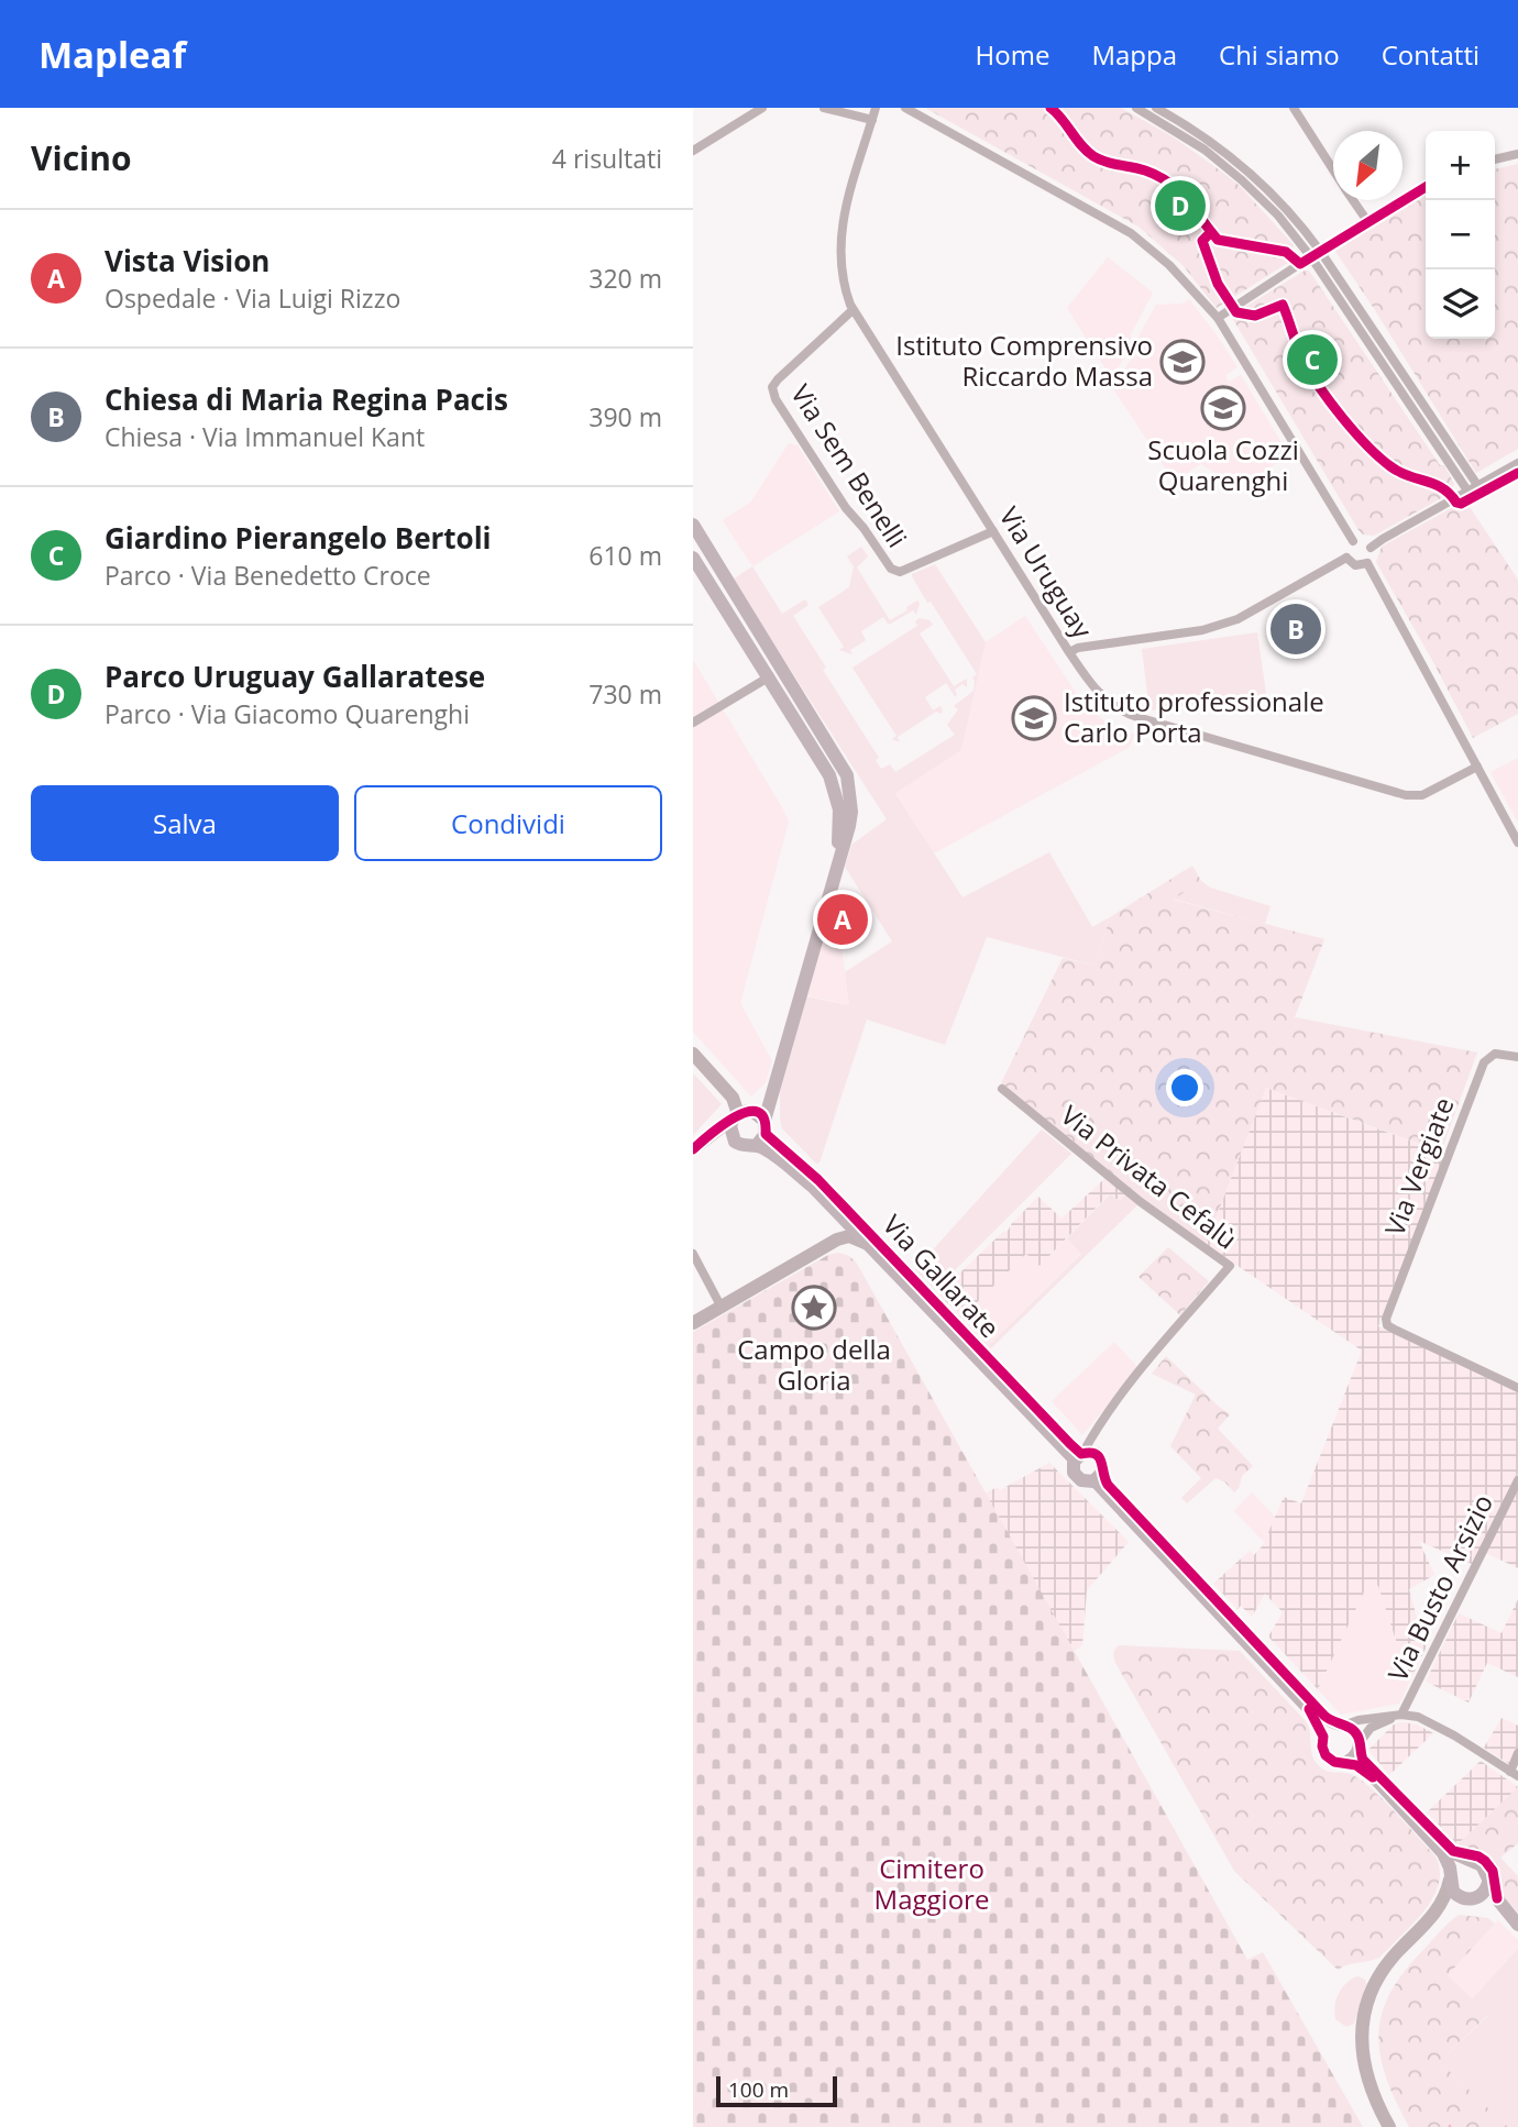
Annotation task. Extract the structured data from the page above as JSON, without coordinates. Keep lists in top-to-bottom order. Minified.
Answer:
{"streets":{"main road":["Via Gallarate"],"street":["Via Sem Benelli","Via Uruguay","Via Vergiate","Via Privata Cefalù","Via Busto Arsizio"]},"crossings":[["Via Sem Benelli","Via Uruguay"],["Via Privata Cefalù","Via Gallarate"]],"parks":["Cimitero Maggiore"],"places":{"school or university":["Istituto Comprensivo Riccardo Massa","Scuola Cozzi Quarenghi","Istituto professionale Carlo Porta"],"place":["Campo della Gloria"]},"scale_bar":"100 m","north":"bottom left","page":{"header":"Mapleaf","nav":["Home","Mappa","Chi siamo","Contatti"],"heading":["Vicino","4 risultati"],"map_buttons":["+","−"],"pins":["D","C","B","A"],"list":[{"mark":"A","name":"Vista Vision","note":"Ospedale · Via Luigi Rizzo","value":"320 m"},{"mark":"B","name":"Chiesa di Maria Regina Pacis","note":"Chiesa · Via Immanuel Kant","value":"390 m"},{"mark":"C","name":"Giardino Pierangelo Bertoli","note":"Parco · Via Benedetto Croce","value":"610 m"},{"mark":"D","name":"Parco Uruguay Gallaratese","note":"Parco · Via Giacomo Quarenghi","value":"730 m"}],"buttons":["Salva","Condividi"],"scale":"100 m"}}
